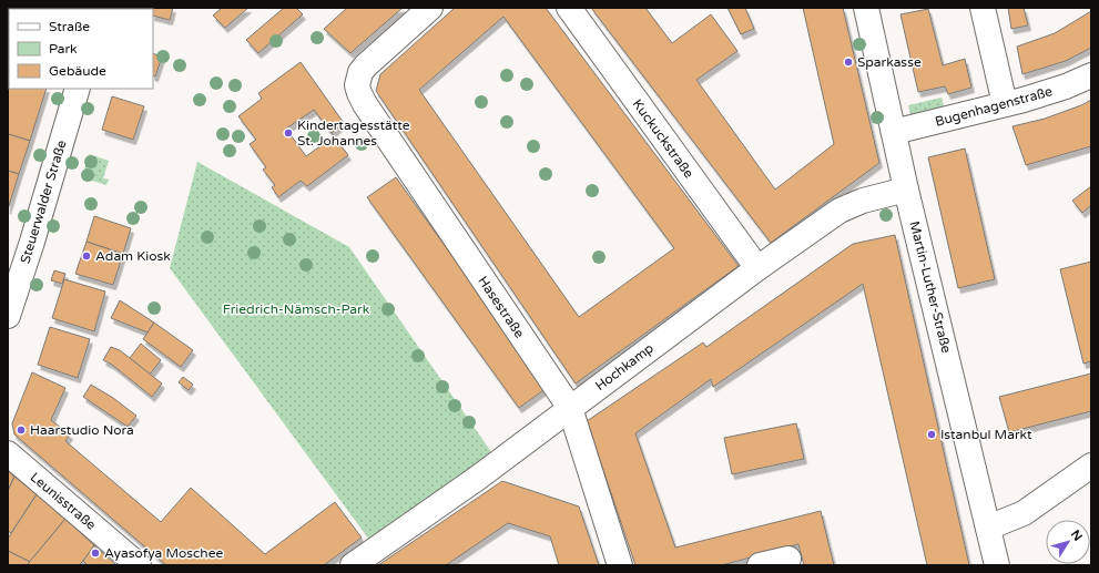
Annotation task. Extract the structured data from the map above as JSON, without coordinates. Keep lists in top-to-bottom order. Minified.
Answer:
{"streets":{"street":["Bugenhagenstraße","Kuckuckstraße","Steuerwalder Straße","Martin-Luther-Straße","Hasestraße","Hochkamp","Leunisstraße"]},"crossings":[["Bugenhagenstraße","Martin-Luther-Straße"],["Kuckuckstraße","Hochkamp"],["Martin-Luther-Straße","Hochkamp"],["Hasestraße","Hochkamp"]],"parks":["Friedrich-Nämsch-Park"],"places":["Sparkasse","Kindertagesstätte St. Johannes","Adam Kiosk","Haarstudio Nora","Istanbul Markt","Ayasofya Moschee"],"legend":["Straße","Park","Gebäude"],"north":"top right"}
